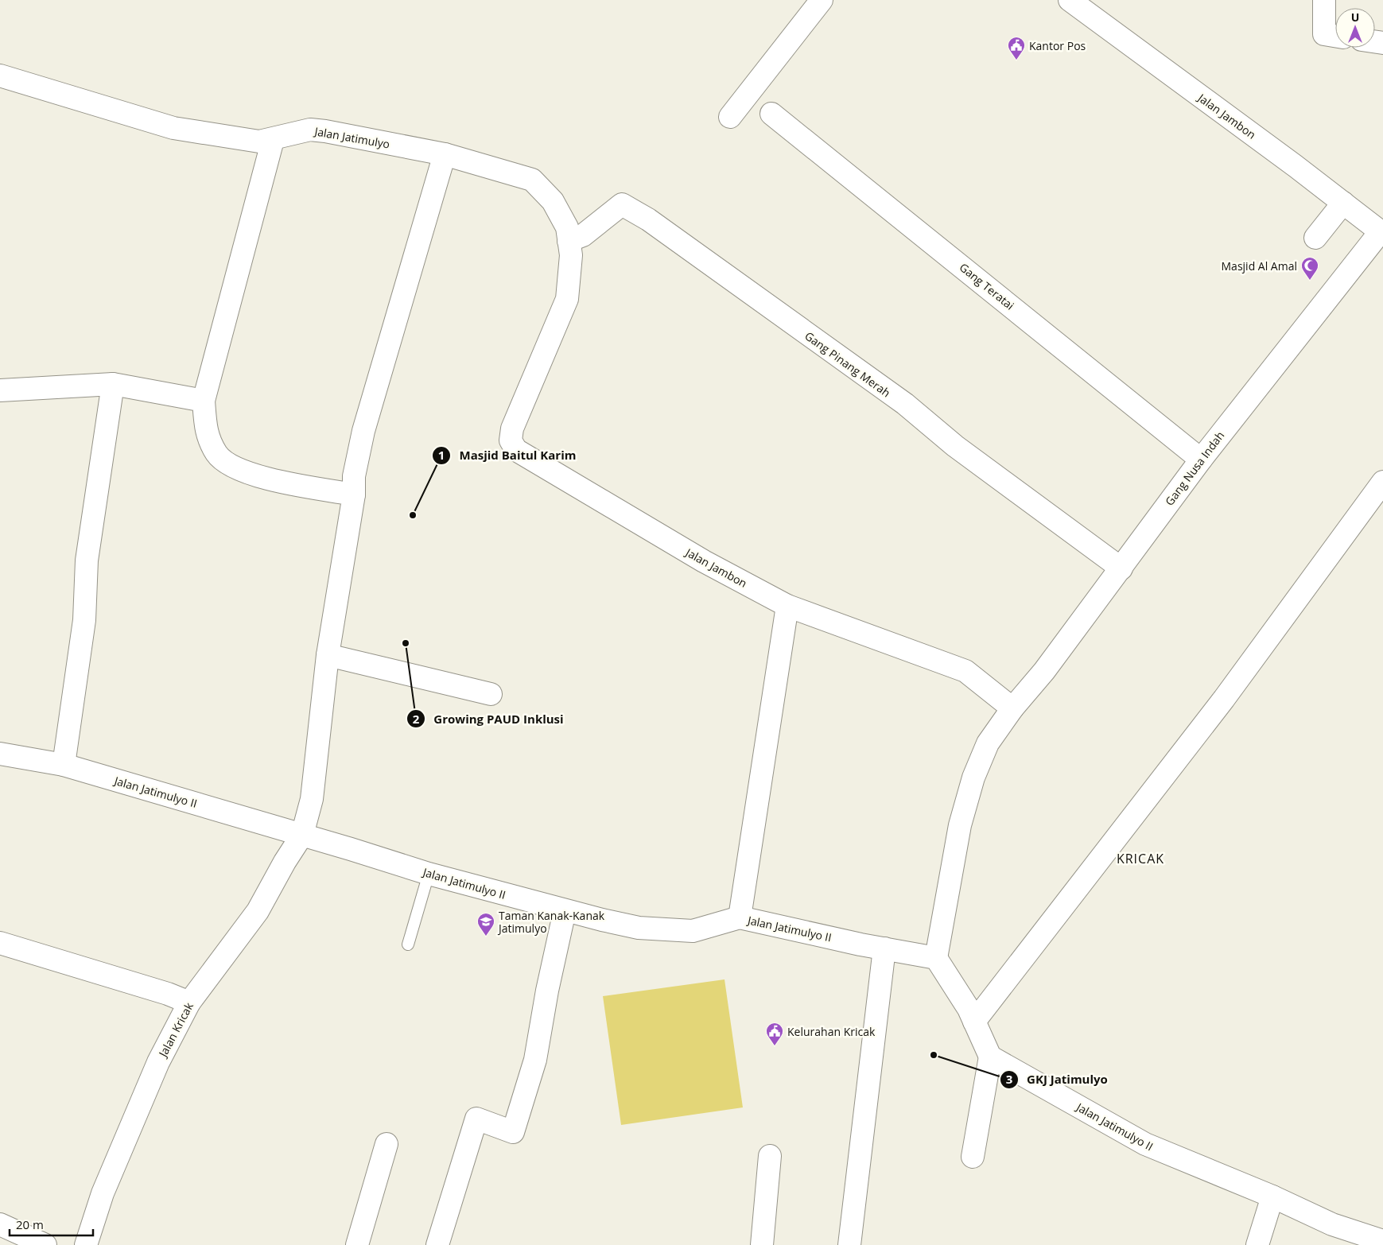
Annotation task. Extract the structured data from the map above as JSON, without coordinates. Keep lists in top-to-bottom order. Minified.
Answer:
{"streets":{"street":["Jalan Jambon","Jalan Jatimulyo","Gang Teratai","Gang Pinang Merah","Gang Nusa Indah","Jalan Jatimulyo II","Jalan Kricak"]},"crossings":[["Jalan Jambon","Jalan Jatimulyo"],["Jalan Jambon","Gang Nusa Indah"],["Jalan Jatimulyo","Gang Pinang Merah"],["Jalan Jatimulyo","Jalan Kricak"],["Gang Teratai","Gang Nusa Indah"],["Gang Pinang Merah","Gang Nusa Indah"],["Gang Nusa Indah","Jalan Jatimulyo II"],["Jalan Jatimulyo II","Jalan Kricak"]],"districts":["KRICAK"],"places":{"public building":["Kantor Pos","Kelurahan Kricak"],"mosque":["Masjid Al Amal"],"other":["Masjid Baitul Karim","Growing PAUD Inklusi","GKJ Jatimulyo"],"school or university":["Taman Kanak-Kanak Jatimulyo"]},"scale_bar":"20 m","north":"top"}
